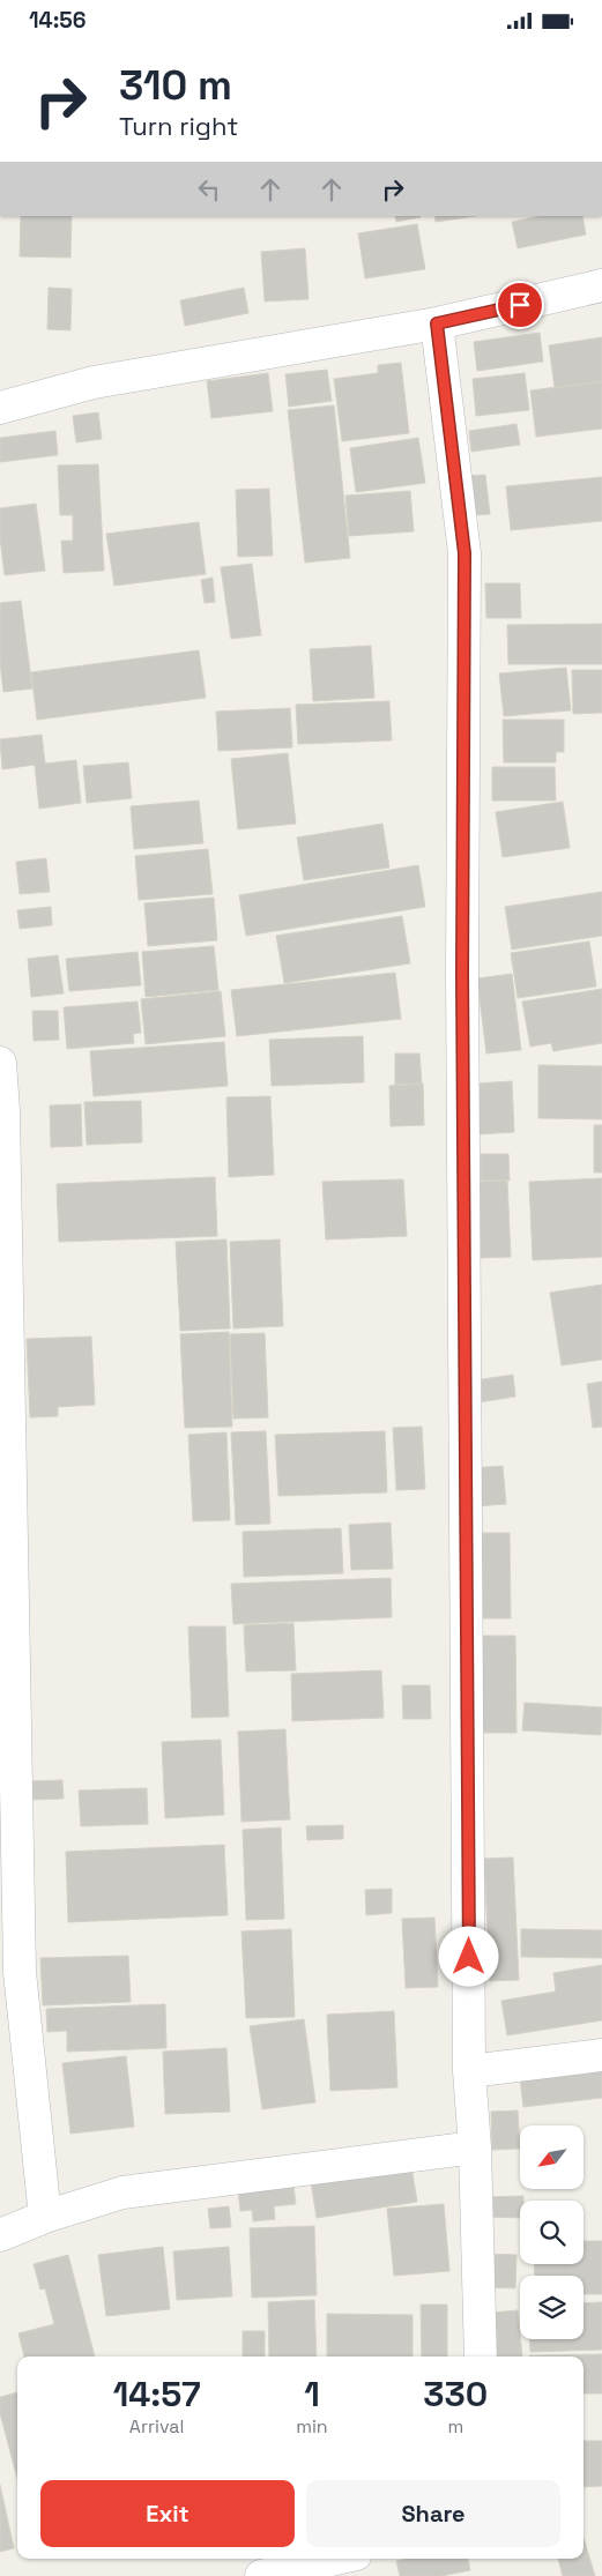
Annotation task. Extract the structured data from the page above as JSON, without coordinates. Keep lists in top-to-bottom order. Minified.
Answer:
{"north":"bottom left","page":{"status":"14:56","turn":["310 m","Turn right"],"eta":["14:57","Arrival","1","min","330","m"],"buttons":["Exit","Share"]}}
